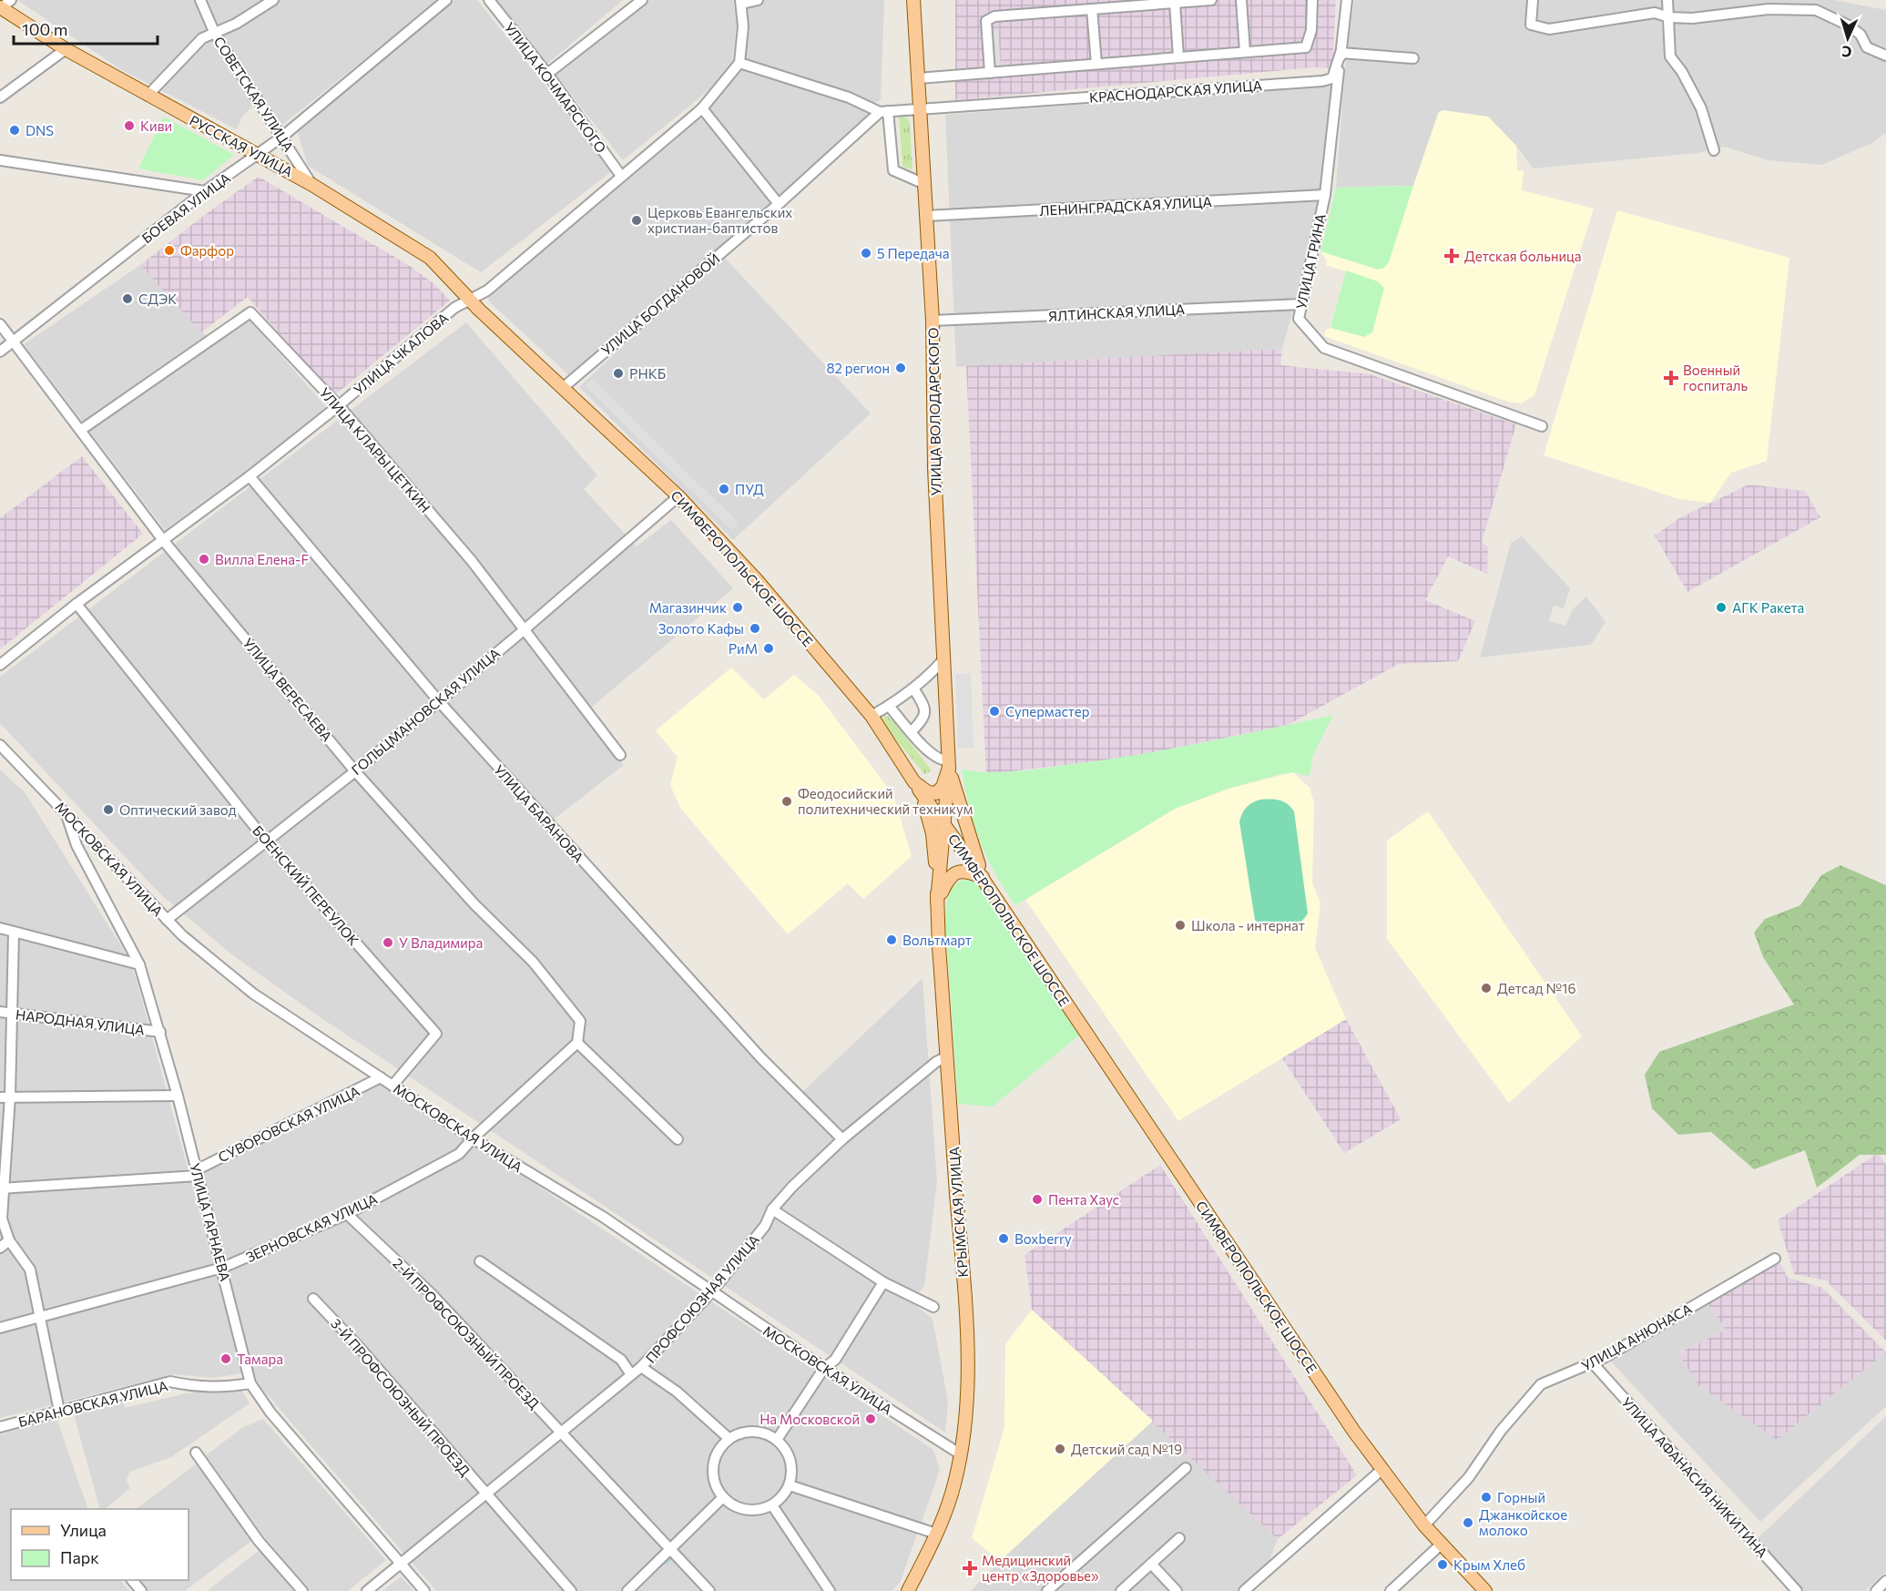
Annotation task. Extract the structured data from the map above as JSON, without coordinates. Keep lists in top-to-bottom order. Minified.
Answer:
{"streets":{"main road":["РУССКАЯ УЛИЦА","УЛИЦА ВОЛОДАРСКОГО","СИМФЕРОПОЛЬСКОЕ ШОССЕ","КРЫМСКАЯ УЛИЦА"],"street":["УЛИЦА КОЧМАРСКОГО","КРАСНОДАРСКАЯ УЛИЦА","СОВЕТСКАЯ УЛИЦА","ЛЕНИНГРАДСКАЯ УЛИЦА","БОЕВАЯ УЛИЦА","УЛИЦА ГРИНА","УЛИЦА БОГДАНОВОЙ","ЯЛТИНСКАЯ УЛИЦА","УЛИЦА ЧКАЛОВА","УЛИЦА КЛАРЫ ЦЕТКИН","УЛИЦА ВЕРЕСАЕВА","ГОЛЬЦМАНОВСКАЯ УЛИЦА","УЛИЦА БАРАНОВА","МОСКОВСКАЯ УЛИЦА","БОЕНСКИЙ ПЕРЕУЛОК","НАРОДНАЯ УЛИЦА","СУВОРОВСКАЯ УЛИЦА","УЛИЦА ГАРНАЕВА","ЗЕРНОВСКАЯ УЛИЦА","ПРОФСОЮЗНАЯ УЛИЦА","2-Й ПРОФСОЮЗНЫЙ ПРОЕЗД","УЛИЦА АНЮНАСА","3-Й ПРОФСОЮЗНЫЙ ПРОЕЗД","БАРАНОВСКАЯ УЛИЦА","УЛИЦА АФАНАСИЯ НИКИТИНА"]},"crossings":[["УЛИЦА КОЧМАРСКОГО","УЛИЦА ЧКАЛОВА"],["КРАСНОДАРСКАЯ УЛИЦА","УЛИЦА ГРИНА"],["КРАСНОДАРСКАЯ УЛИЦА","УЛИЦА ВОЛОДАРСКОГО"],["СОВЕТСКАЯ УЛИЦА","РУССКАЯ УЛИЦА"],["СОВЕТСКАЯ УЛИЦА","БОЕВАЯ УЛИЦА"],["РУССКАЯ УЛИЦА","БОЕВАЯ УЛИЦА"],["РУССКАЯ УЛИЦА","УЛИЦА ЧКАЛОВА"],["РУССКАЯ УЛИЦА","СИМФЕРОПОЛЬСКОЕ ШОССЕ"],["ЛЕНИНГРАДСКАЯ УЛИЦА","УЛИЦА ГРИНА"],["ЛЕНИНГРАДСКАЯ УЛИЦА","УЛИЦА ВОЛОДАРСКОГО"],["БОЕВАЯ УЛИЦА","УЛИЦА ВЕРЕСАЕВА"],["УЛИЦА ГРИНА","ЯЛТИНСКАЯ УЛИЦА"],["УЛИЦА БОГДАНОВОЙ","СИМФЕРОПОЛЬСКОЕ ШОССЕ"],["ЯЛТИНСКАЯ УЛИЦА","УЛИЦА ВОЛОДАРСКОГО"],["УЛИЦА ЧКАЛОВА","УЛИЦА КЛАРЫ ЦЕТКИН"],["УЛИЦА ЧКАЛОВА","СИМФЕРОПОЛЬСКОЕ ШОССЕ"],["УЛИЦА ЧКАЛОВА","УЛИЦА ВЕРЕСАЕВА"],["УЛИЦА ЧКАЛОВА","УЛИЦА БАРАНОВА"],["УЛИЦА ЧКАЛОВА","БОЕНСКИЙ ПЕРЕУЛОК"],["УЛИЦА ВОЛОДАРСКОГО","СИМФЕРОПОЛЬСКОЕ ШОССЕ"],["УЛИЦА ВОЛОДАРСКОГО","КРЫМСКАЯ УЛИЦА"],["УЛИЦА КЛАРЫ ЦЕТКИН","УЛИЦА ВЕРЕСАЕВА"],["УЛИЦА КЛАРЫ ЦЕТКИН","ГОЛЬЦМАНОВСКАЯ УЛИЦА"],["СИМФЕРОПОЛЬСКОЕ ШОССЕ","ГОЛЬЦМАНОВСКАЯ УЛИЦА"],["СИМФЕРОПОЛЬСКОЕ ШОССЕ","КРЫМСКАЯ УЛИЦА"],["СИМФЕРОПОЛЬСКОЕ ШОССЕ","УЛИЦА АНЮНАСА"],["УЛИЦА ВЕРЕСАЕВА","ГОЛЬЦМАНОВСКАЯ УЛИЦА"],["УЛИЦА ВЕРЕСАЕВА","ЗЕРНОВСКАЯ УЛИЦА"],["ГОЛЬЦМАНОВСКАЯ УЛИЦА","УЛИЦА БАРАНОВА"],["ГОЛЬЦМАНОВСКАЯ УЛИЦА","МОСКОВСКАЯ УЛИЦА"],["ГОЛЬЦМАНОВСКАЯ УЛИЦА","БОЕНСКИЙ ПЕРЕУЛОК"],["УЛИЦА БАРАНОВА","ПРОФСОЮЗНАЯ УЛИЦА"],["МОСКОВСКАЯ УЛИЦА","БОЕНСКИЙ ПЕРЕУЛОК"],["МОСКОВСКАЯ УЛИЦА","СУВОРОВСКАЯ УЛИЦА"],["МОСКОВСКАЯ УЛИЦА","КРЫМСКАЯ УЛИЦА"],["МОСКОВСКАЯ УЛИЦА","УЛИЦА ГАРНАЕВА"],["МОСКОВСКАЯ УЛИЦА","ЗЕРНОВСКАЯ УЛИЦА"],["МОСКОВСКАЯ УЛИЦА","ПРОФСОЮЗНАЯ УЛИЦА"],["НАРОДНАЯ УЛИЦА","УЛИЦА ГАРНАЕВА"],["СУВОРОВСКАЯ УЛИЦА","УЛИЦА ГАРНАЕВА"],["КРЫМСКАЯ УЛИЦА","ПРОФСОЮЗНАЯ УЛИЦА"],["УЛИЦА ГАРНАЕВА","ЗЕРНОВСКАЯ УЛИЦА"],["УЛИЦА ГАРНАЕВА","ПРОФСОЮЗНАЯ УЛИЦА"],["УЛИЦА ГАРНАЕВА","БАРАНОВСКАЯ УЛИЦА"],["ЗЕРНОВСКАЯ УЛИЦА","2-Й ПРОФСОЮЗНЫЙ ПРОЕЗД"],["ПРОФСОЮЗНАЯ УЛИЦА","2-Й ПРОФСОЮЗНЫЙ ПРОЕЗД"],["ПРОФСОЮЗНАЯ УЛИЦА","3-Й ПРОФСОЮЗНЫЙ ПРОЕЗД"],["УЛИЦА АНЮНАСА","УЛИЦА АФАНАСИЯ НИКИТИНА"]],"places":{"other":["Киви","DNS","Церковь Евангельских христиан-баптистов","Фарфор","5 Передача","СДЭК","82 регион","РНКБ","ПУД","Вилла Елена-F","Магазинчик","АГК Ракета","Золото Кафы","РиМ","Супермастер","Феодосийский политехнический техникум","Оптический завод","Школа - интернат","Вольтмарт","У Владимира","Детсад №16","Пента Хаус","Boxberry","Тамара","На Московской","Детский сад №19","Горный","Джанкойское молоко","Крым Хлеб"],"health":["Детская больница","Военный госпиталь","Медицинский центр «Здоровье»"]},"legend":["Улица","Парк"],"scale_bar":"100 m","north":"bottom"}
